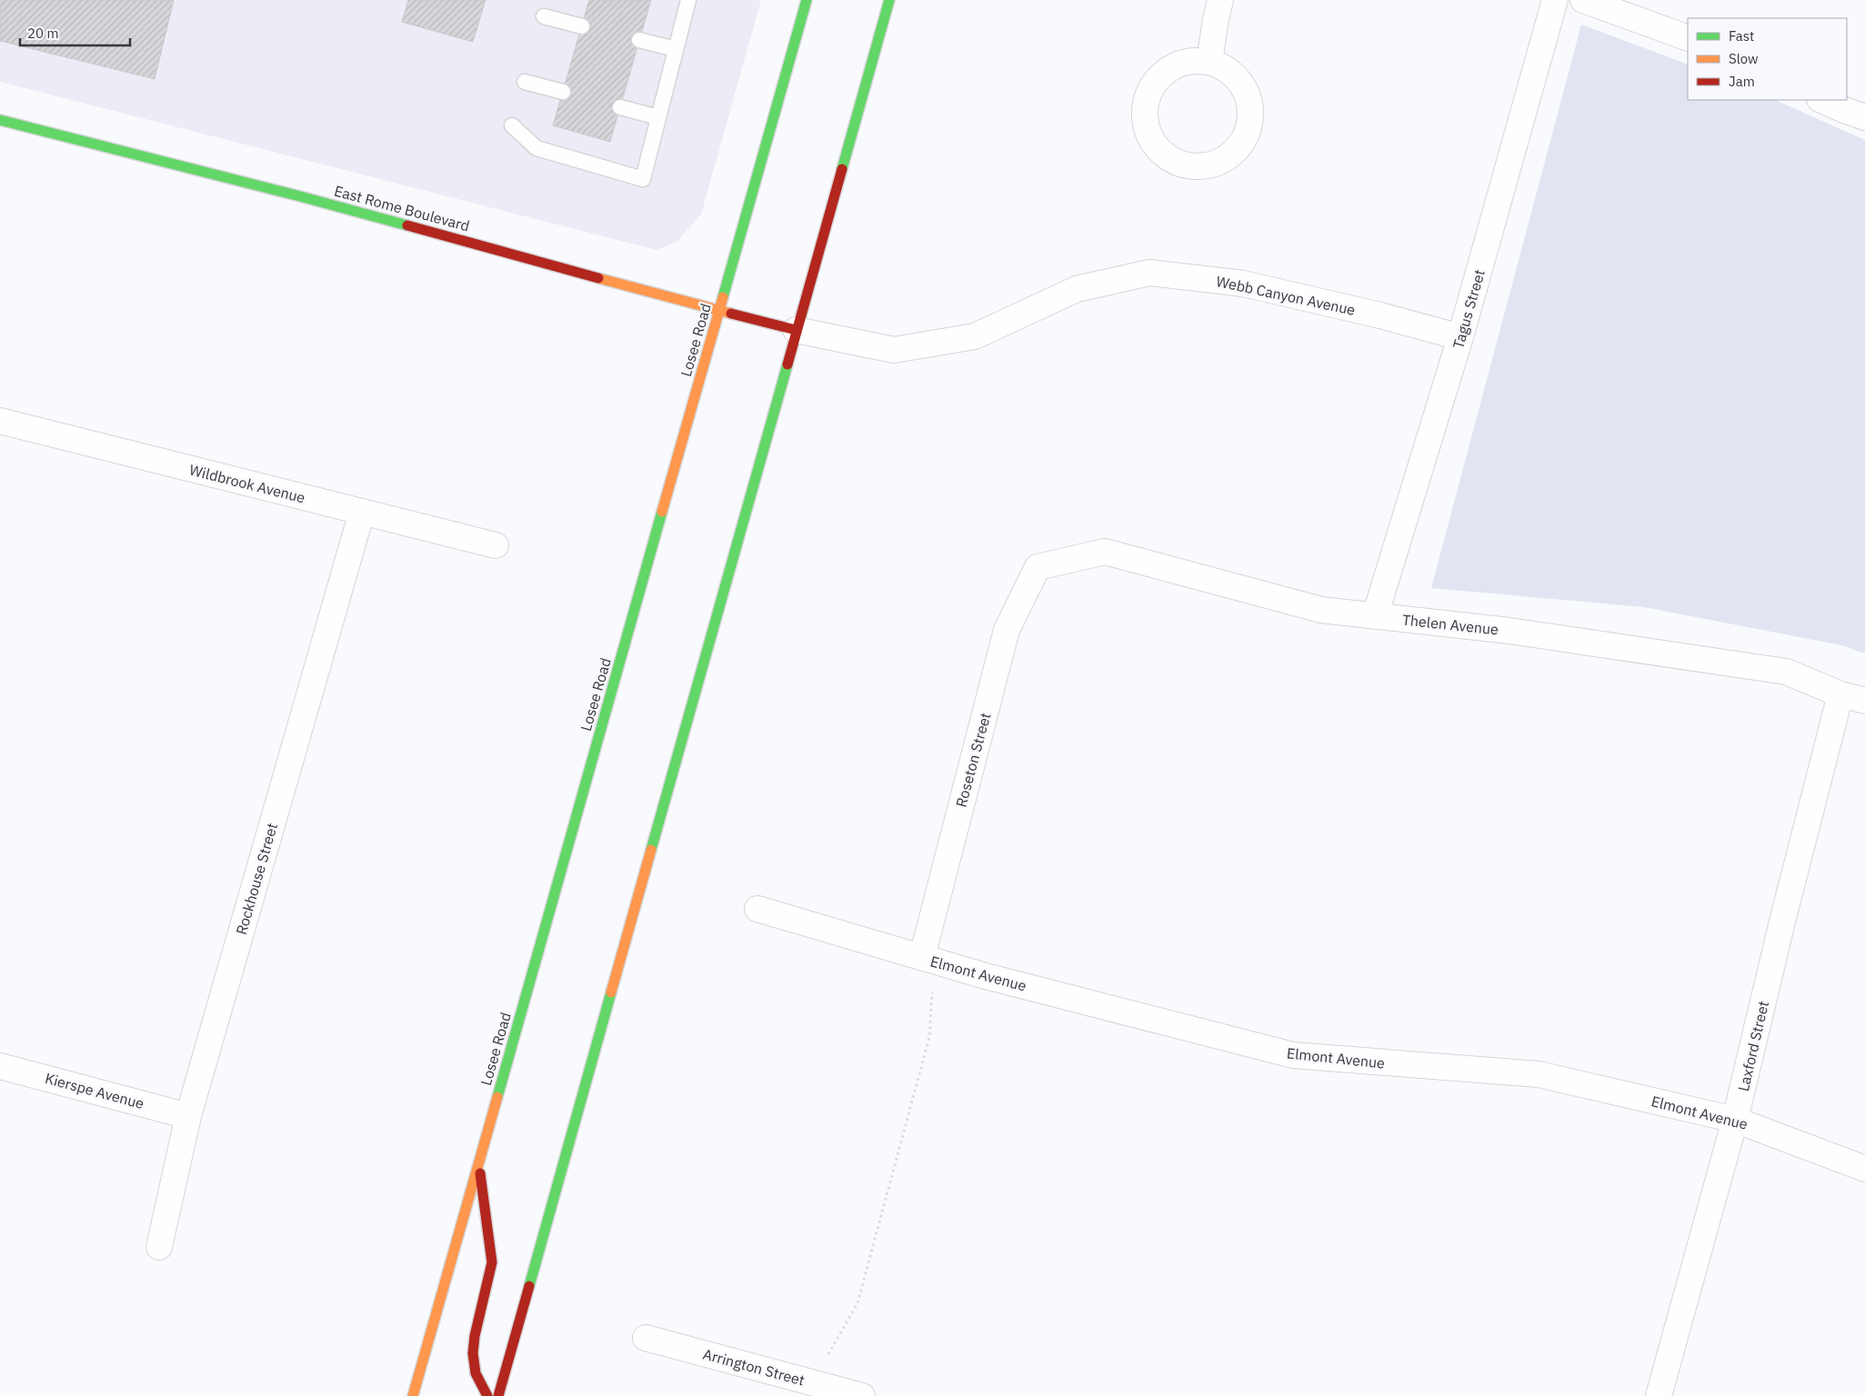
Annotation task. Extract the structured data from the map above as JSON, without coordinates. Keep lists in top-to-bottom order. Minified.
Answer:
{"streets":{"main road":["East Rome Boulevard","Losee Road"],"street":["Webb Canyon Avenue","Tagus Street","Wildbrook Avenue","Thelen Avenue","Roseton Street","Rockhouse Street","Elmont Avenue","Laxford Street","Kierspe Avenue","Arrington Street"]},"crossings":[["East Rome Boulevard","Webb Canyon Avenue"],["East Rome Boulevard","Losee Road"],["Webb Canyon Avenue","Tagus Street"],["Tagus Street","Thelen Avenue"],["Wildbrook Avenue","Rockhouse Street"],["Thelen Avenue","Roseton Street"],["Thelen Avenue","Laxford Street"],["Roseton Street","Elmont Avenue"],["Rockhouse Street","Kierspe Avenue"],["Elmont Avenue","Laxford Street"]],"legend":["Fast","Slow","Jam"],"scale_bar":"20 m"}
